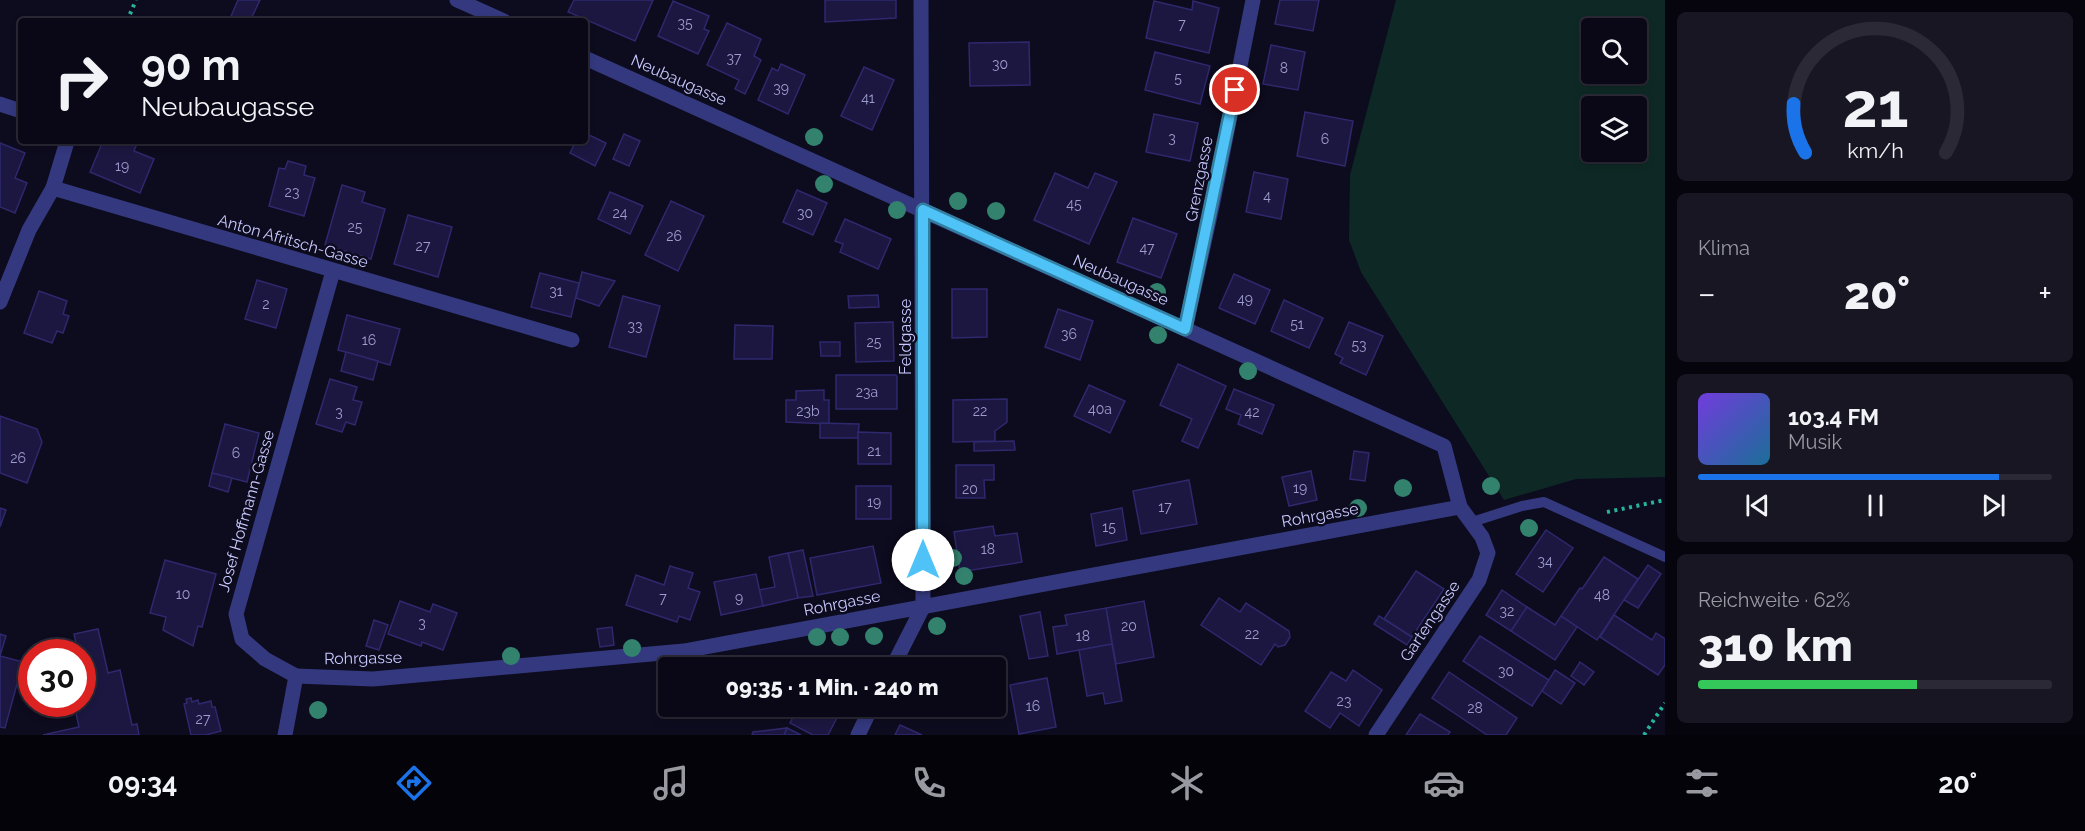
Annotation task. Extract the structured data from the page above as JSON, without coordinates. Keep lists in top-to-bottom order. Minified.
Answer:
{"streets":{"street":["Neubaugasse","Grenzgasse","Anton Afritsch-Gasse","Feldgasse","Josef Hoffmann-Gasse","Rohrgasse","Gartengasse"]},"crossings":[["Neubaugasse","Grenzgasse"],["Neubaugasse","Feldgasse"],["Neubaugasse","Rohrgasse"],["Neubaugasse","Gartengasse"],["Anton Afritsch-Gasse","Josef Hoffmann-Gasse"],["Feldgasse","Rohrgasse"],["Josef Hoffmann-Gasse","Rohrgasse"]],"house_numbers":["35","7","37","30","8","5","39","41","3","6","19","23","4","45","24","30","25","26","27","47","31","49","2","51","33","36","16","25","53","23a","40a","23b","22","3","42","21","6","26","19","20","19","17","15","18","34","10","48","7","9","32","3","20","22","18","30","23","16","28","27"],"page":{"turn":["90 m","Neubaugasse"],"tile":["Klima",["Reichweite · 62%","310 km"]],"heat":["−","20°","+"],"song":["103.4 FM","Musik"],"limit":"30","trip":"09:35 · 1 Min. · 240 m","tabs":["09:34","20°"],"gauge":["21","km/h"]}}
